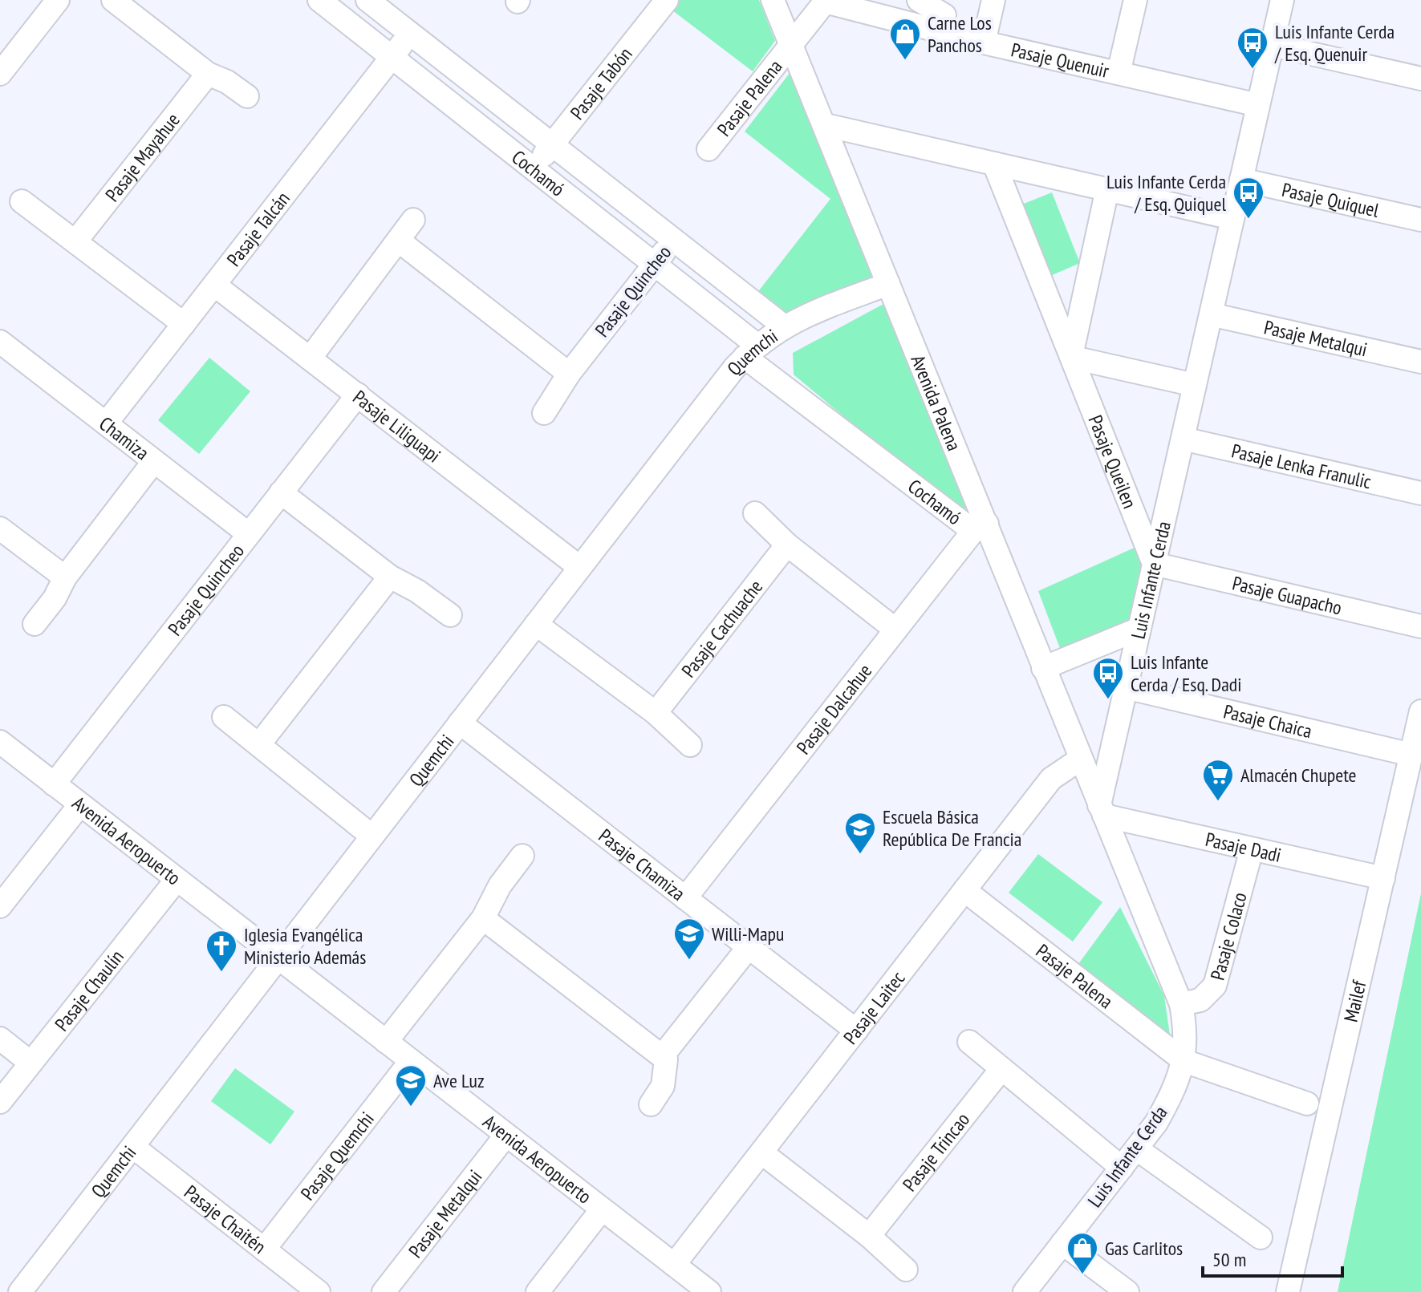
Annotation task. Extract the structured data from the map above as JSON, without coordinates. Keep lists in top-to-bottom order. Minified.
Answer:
{"streets":{"street":["Pasaje Quenuir","Pasaje Tabón","Pasaje Palena","Pasaje Mayahue","Cochamó","Pasaje Quiquel","Pasaje Talcán","Pasaje Quincheo","Pasaje Metalqui","Quemchi","Avenida Palena","Pasaje Liliguapi","Chamiza","Pasaje Queilen","Pasaje Lenka Franulic","Luis Infante Cerda","Pasaje Guapacho","Pasaje Cachuache","Pasaje Dalcahue","Pasaje Chaica","Avenida Aeropuerto","Pasaje Dadi","Pasaje Chamiza","Pasaje Colaco","Pasaje Chaulín","Mailef","Pasaje Laitec","Pasaje Trincao","Pasaje Quemchi","Pasaje Chaitén"]},"crossings":[["Pasaje Quenuir","Pasaje Palena"],["Pasaje Quenuir","Luis Infante Cerda"],["Pasaje Tabón","Cochamó"],["Pasaje Palena","Avenida Palena"],["Pasaje Palena","Luis Infante Cerda"],["Pasaje Palena","Pasaje Laitec"],["Cochamó","Pasaje Talcán"],["Cochamó","Pasaje Quincheo"],["Cochamó","Quemchi"],["Cochamó","Avenida Palena"],["Cochamó","Pasaje Dalcahue"],["Pasaje Quiquel","Luis Infante Cerda"],["Pasaje Talcán","Pasaje Liliguapi"],["Pasaje Talcán","Chamiza"],["Pasaje Quincheo","Pasaje Liliguapi"],["Pasaje Quincheo","Chamiza"],["Pasaje Quincheo","Avenida Aeropuerto"],["Pasaje Metalqui","Luis Infante Cerda"],["Pasaje Metalqui","Avenida Aeropuerto"],["Quemchi","Avenida Palena"],["Quemchi","Pasaje Liliguapi"],["Quemchi","Avenida Aeropuerto"],["Quemchi","Pasaje Chamiza"],["Quemchi","Pasaje Chaitén"],["Avenida Palena","Luis Infante Cerda"],["Avenida Palena","Pasaje Dalcahue"],["Avenida Palena","Pasaje Dadi"],["Avenida Palena","Pasaje Laitec"],["Pasaje Queilen","Luis Infante Cerda"],["Pasaje Queilen","Pasaje Guapacho"],["Pasaje Lenka Franulic","Luis Infante Cerda"],["Luis Infante Cerda","Pasaje Guapacho"],["Luis Infante Cerda","Pasaje Chaica"],["Luis Infante Cerda","Pasaje Dadi"],["Luis Infante Cerda","Pasaje Colaco"],["Pasaje Dalcahue","Pasaje Chamiza"],["Pasaje Chaica","Mailef"],["Avenida Aeropuerto","Pasaje Chaulín"],["Avenida Aeropuerto","Pasaje Laitec"],["Avenida Aeropuerto","Pasaje Quemchi"],["Pasaje Dadi","Pasaje Colaco"],["Pasaje Dadi","Mailef"],["Pasaje Chamiza","Pasaje Laitec"],["Pasaje Quemchi","Pasaje Chaitén"]],"places":{"shop":["Carne Los Panchos","Gas Carlitos"],"bus stop":["Luis Infante Cerda / Esq. Quenuir","Luis Infante Cerda / Esq. Quiquel","Luis Infante Cerda / Esq. Dadi"],"supermarket":["Almacén Chupete"],"school or university":["Escuela Básica República De Francia","Willi-Mapu","Ave Luz"],"church":["Iglesia Evangélica Ministerio Además"]},"scale_bar":"50 m"}
